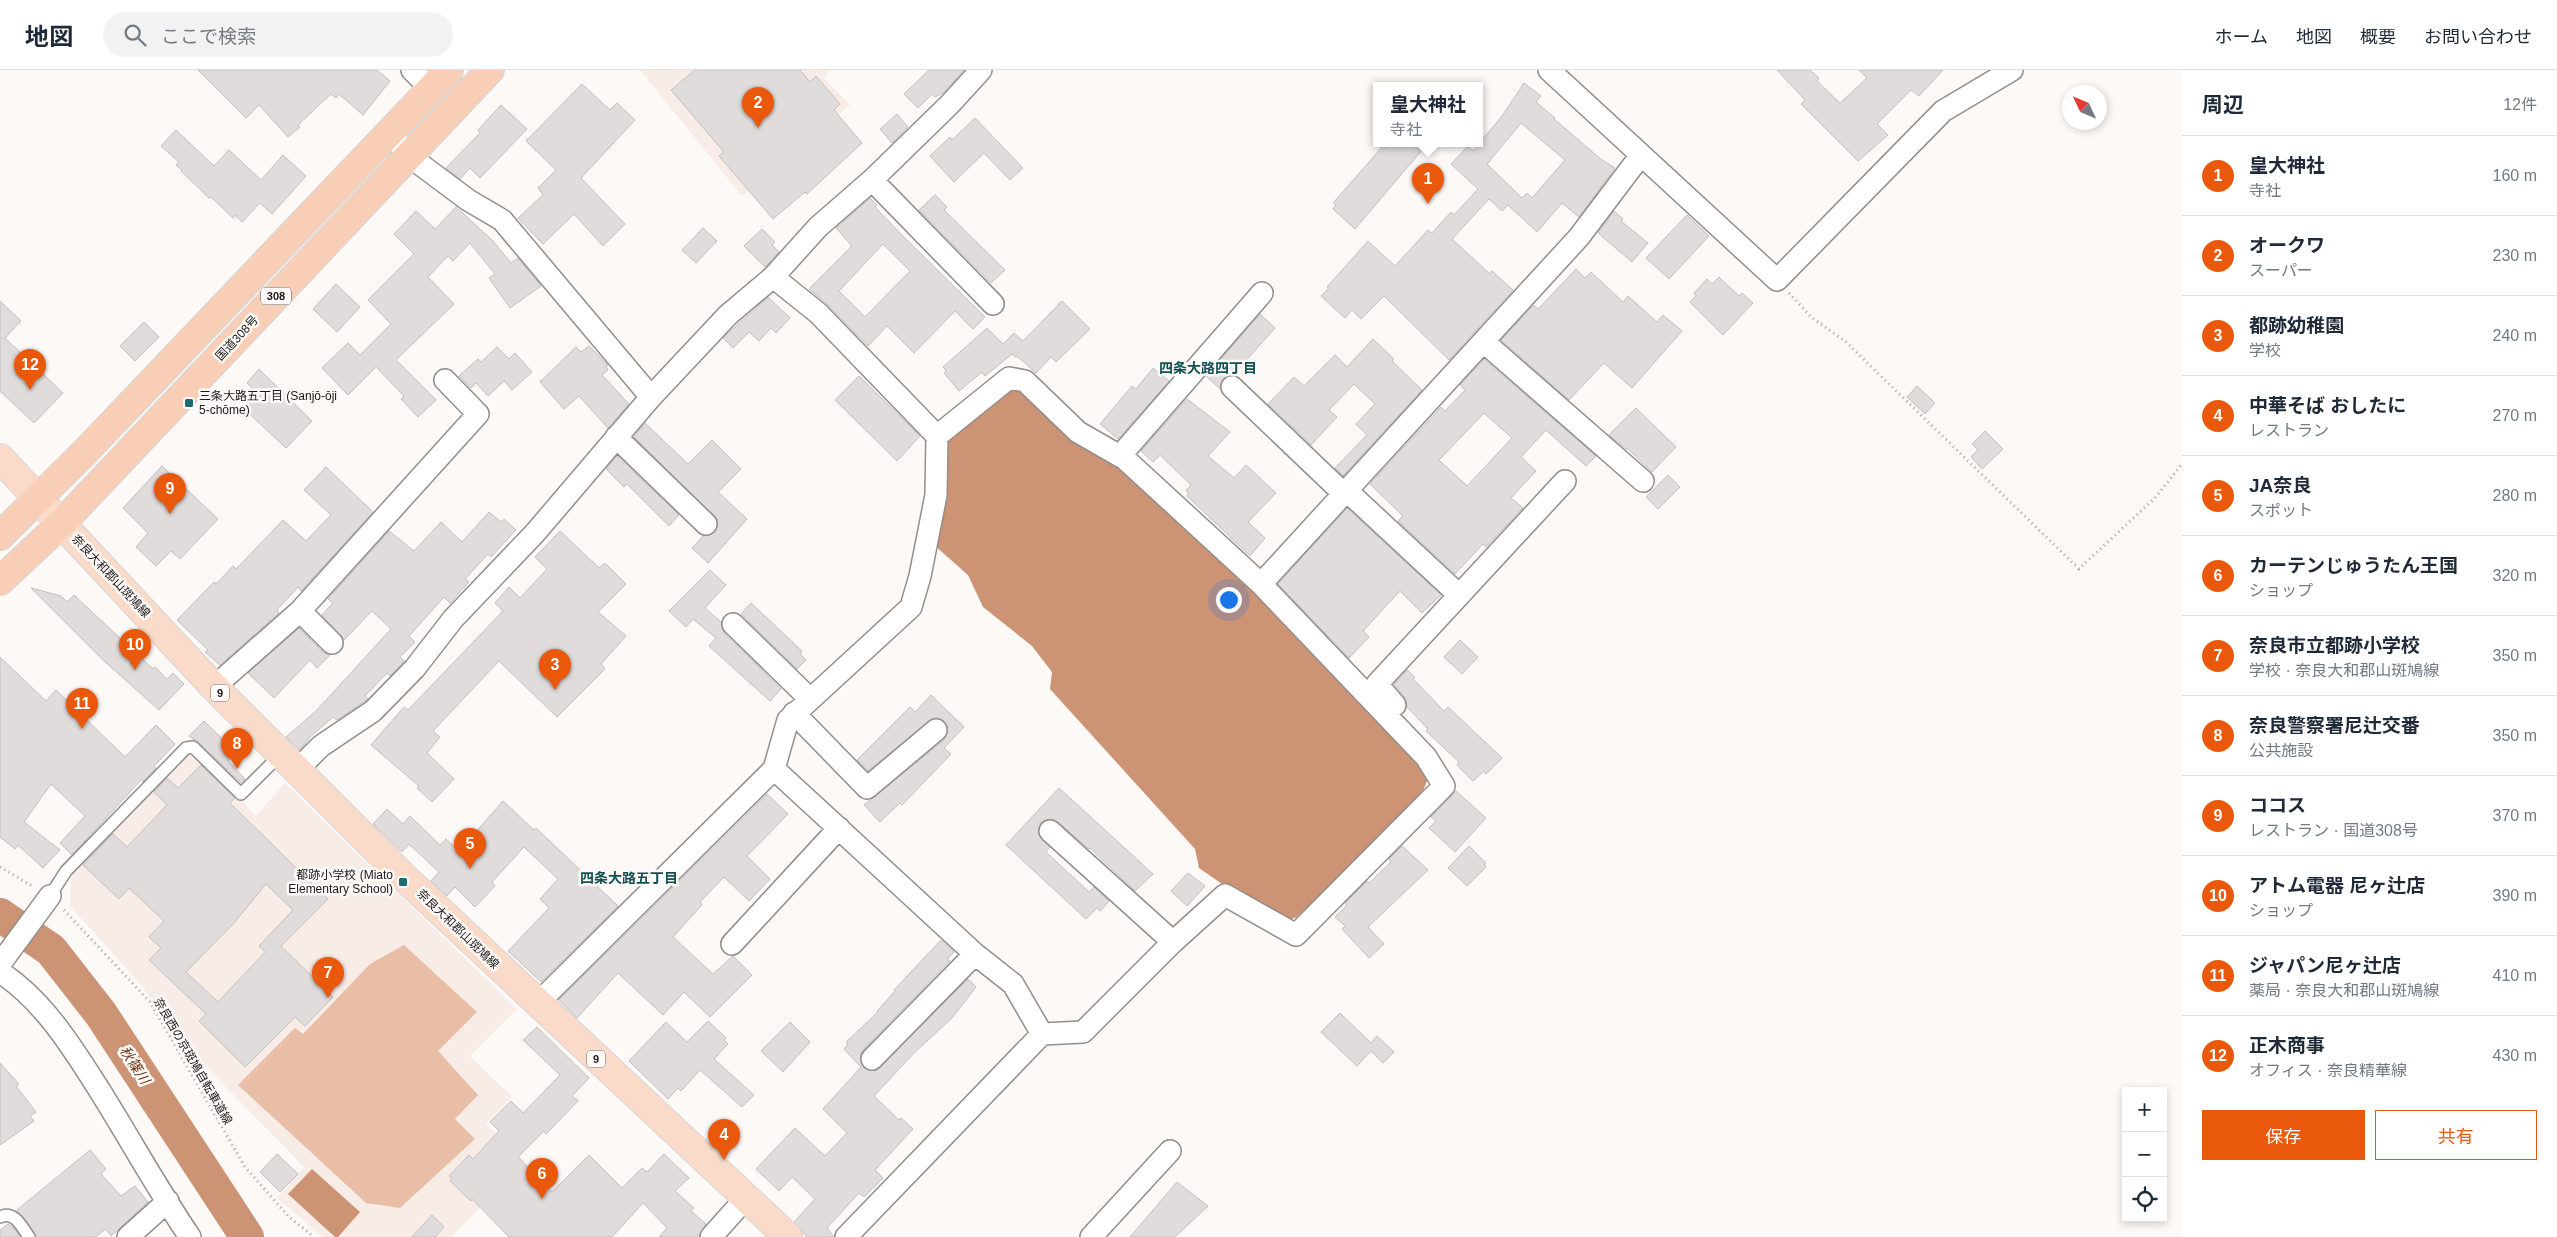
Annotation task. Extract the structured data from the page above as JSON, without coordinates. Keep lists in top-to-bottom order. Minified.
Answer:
{"streets":{"highway":["308","国道308号"],"main road":["奈良大和郡山斑鳩線","9"],"path":["奈良西の京斑鳩自転車道線"]},"crossings":[["308","奈良大和郡山斑鳩線"],["国道308号","奈良大和郡山斑鳩線"]],"districts":["四条大路四丁目","四条大路五丁目"],"water":["秋篠川"],"places":{"transit":["三条大路五丁目 (Sanjō-ōji 5-chōme)","都跡小学校 (Miato Elementary School)"]},"north":"top left","page":{"header":"地図","search":"ここで検索","nav":["ホーム","地図","概要","お問い合わせ"],"heading":["周辺","12件"],"popup":["皇大神社","寺社"],"pins":["2","1","12","9","10","3","11","8","5","7","4","6"],"list":[{"mark":"1","name":"皇大神社","note":"寺社","value":"160 m"},{"mark":"2","name":"オークワ","note":"スーパー","value":"230 m"},{"mark":"3","name":"都跡幼稚園","note":"学校","value":"240 m"},{"mark":"4","name":"中華そば おしたに","note":"レストラン","value":"270 m"},{"mark":"5","name":"JA奈良","note":"スポット","value":"280 m"},{"mark":"6","name":"カーテンじゅうたん王国","note":"ショップ","value":"320 m"},{"mark":"7","name":"奈良市立都跡小学校","note":"学校 · 奈良大和郡山斑鳩線","value":"350 m"},{"mark":"8","name":"奈良警察署尼辻交番","note":"公共施設","value":"350 m"},{"mark":"9","name":"ココス","note":"レストラン · 国道308号","value":"370 m"},{"mark":"10","name":"アトム電器 尼ヶ辻店","note":"ショップ","value":"390 m"},{"mark":"11","name":"ジャパン尼ヶ辻店","note":"薬局 · 奈良大和郡山斑鳩線","value":"410 m"},{"mark":"12","name":"正木商事","note":"オフィス · 奈良精華線","value":"430 m"}],"map_buttons":["+","−"],"buttons":["保存","共有"]}}
